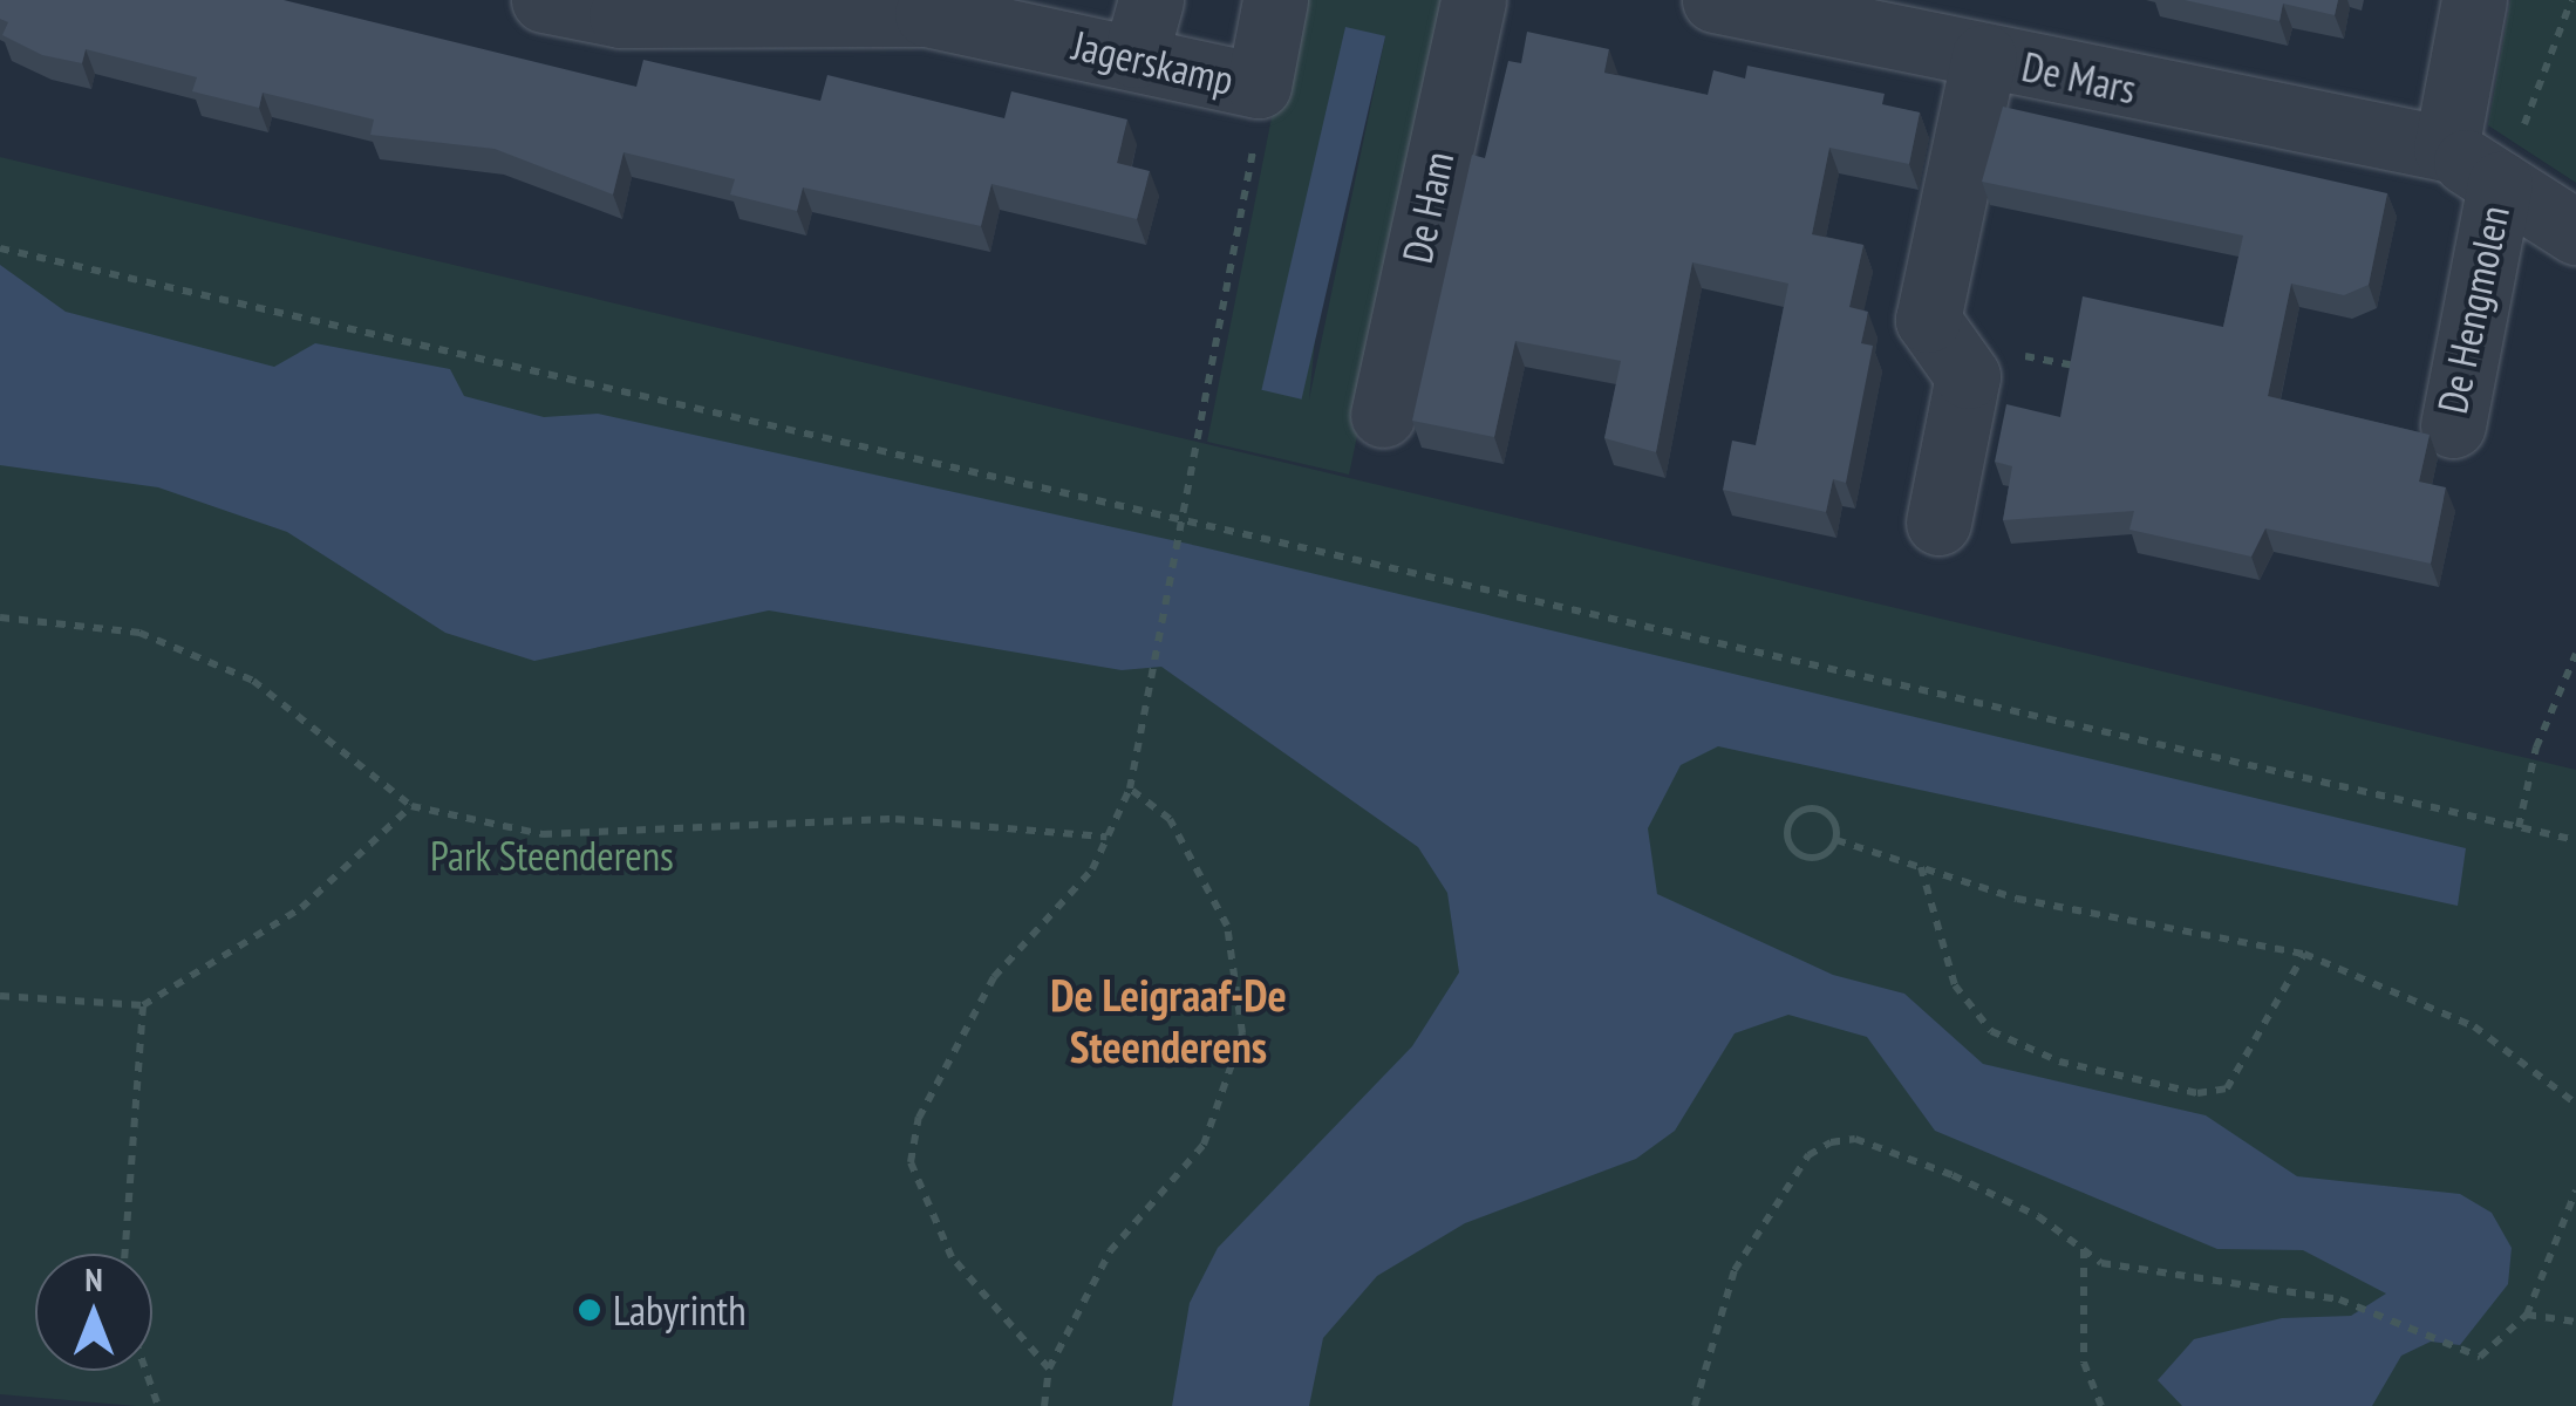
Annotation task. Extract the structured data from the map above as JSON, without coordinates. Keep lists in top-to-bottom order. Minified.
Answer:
{"streets":{"street":["Jagerskamp","De Mars","De Ham","De Hengmolen"]},"crossings":[["De Mars","De Hengmolen"]],"districts":["De Leigraaf-De Steenderens"],"parks":["Park Steenderens"],"places":["Labyrinth"],"north":"top"}
